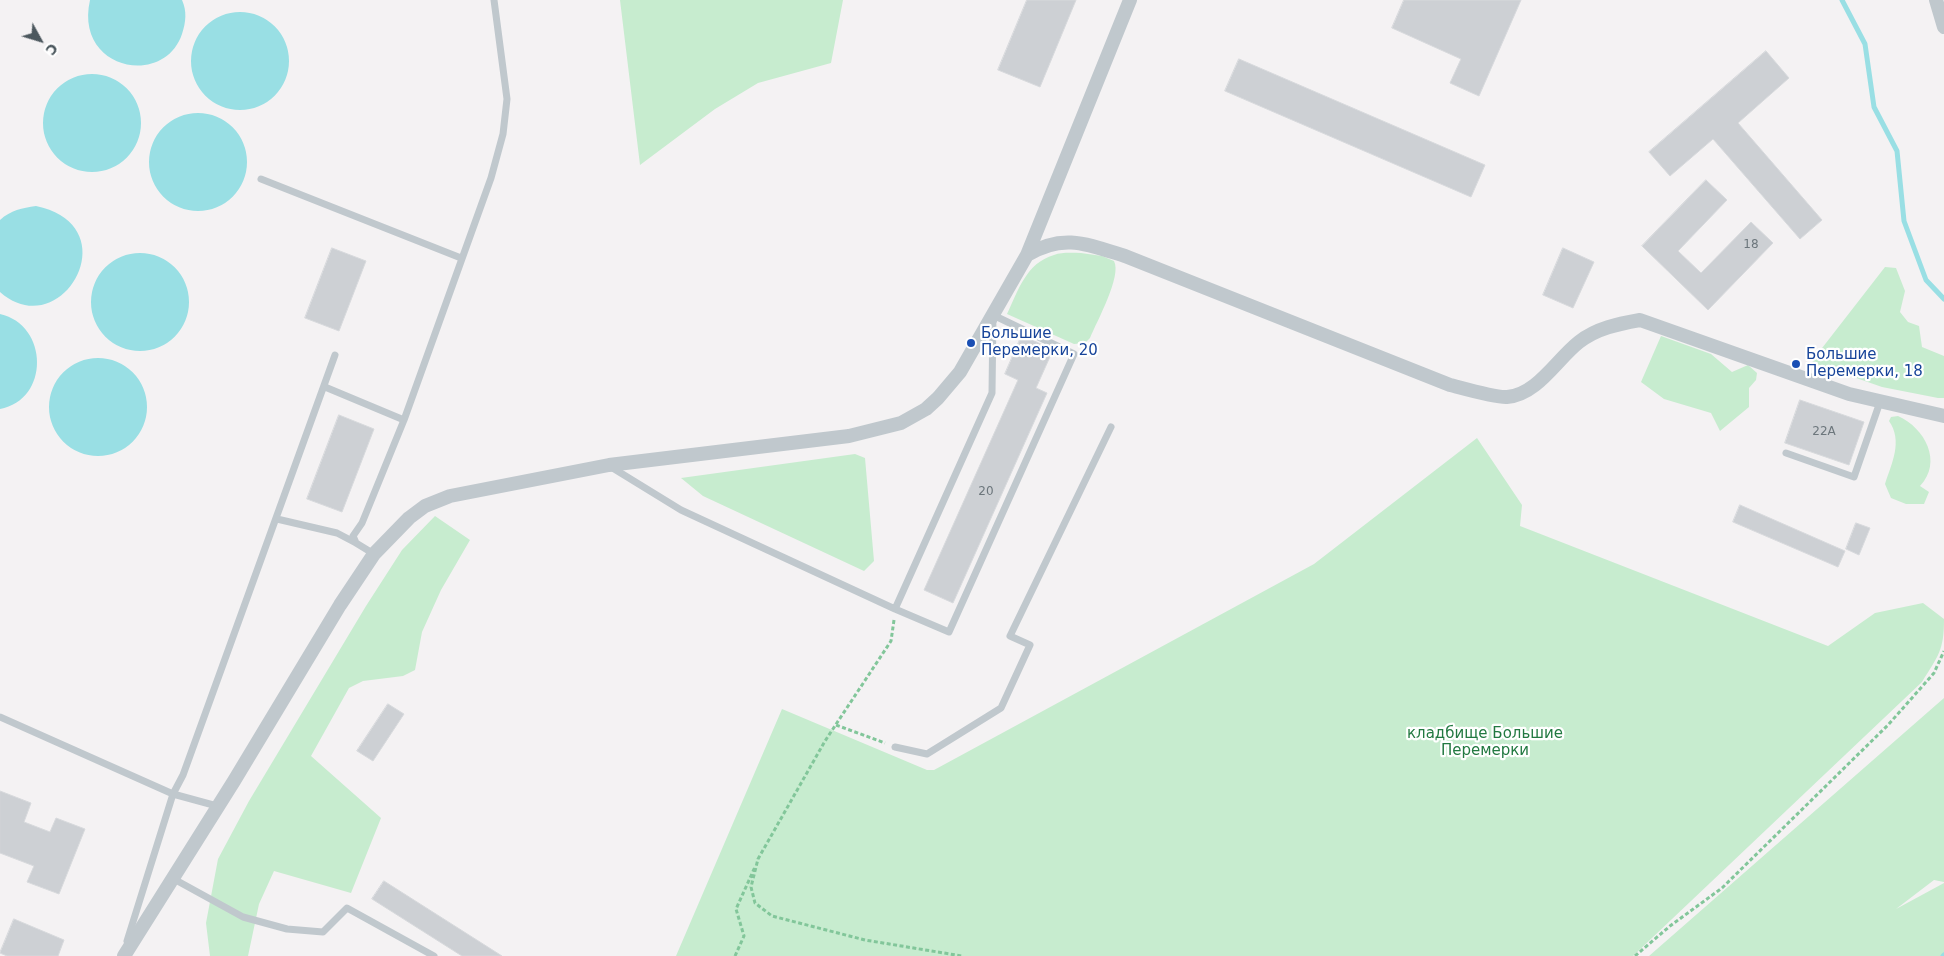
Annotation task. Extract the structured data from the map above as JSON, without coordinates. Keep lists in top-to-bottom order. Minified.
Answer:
{"parks":["кладбище Большие Перемерки"],"places":["Большие Перемерки, 20","Большие Перемерки, 18"],"house_numbers":["18","22А","20"],"north":"bottom right"}
